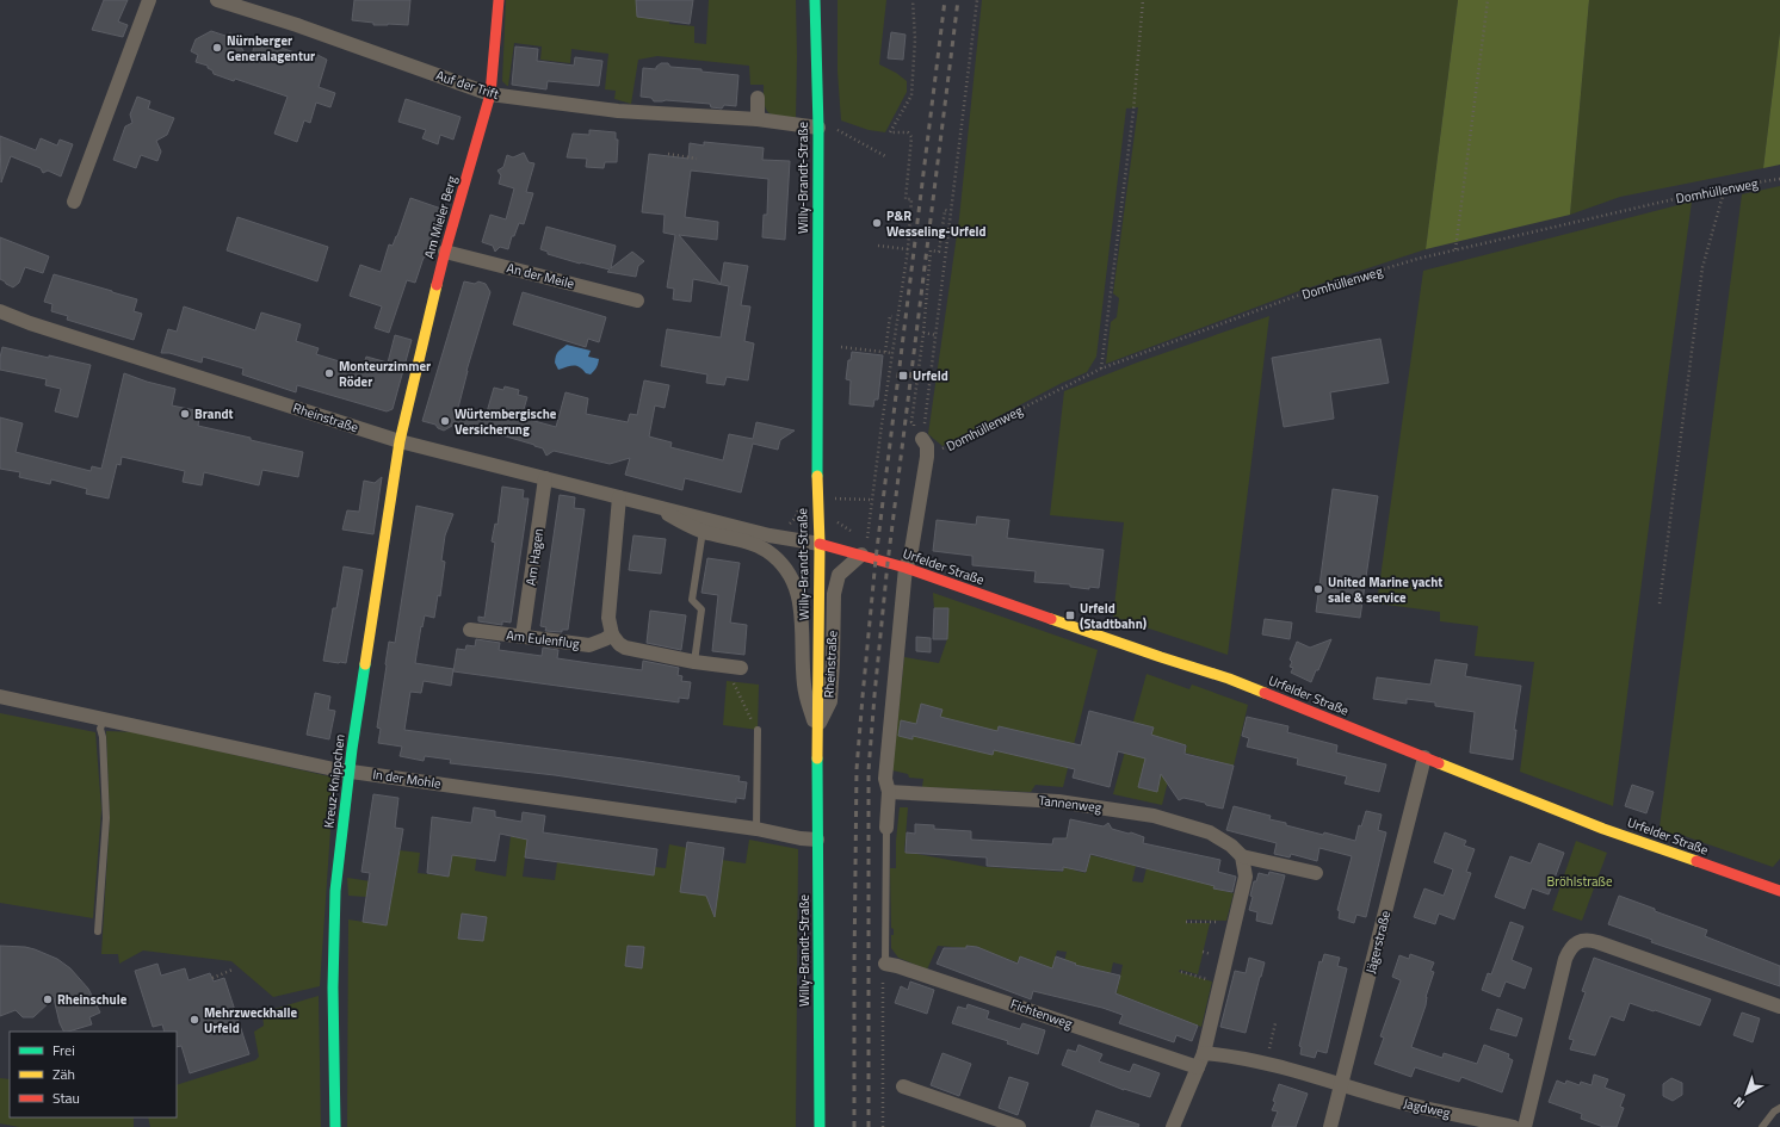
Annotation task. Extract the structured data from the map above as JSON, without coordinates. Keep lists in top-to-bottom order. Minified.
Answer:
{"streets":{"main road":["Willy-Brandt-Straße","Am Mieler Berg","Urfelder Straße","Kreuz-Knippchen"],"street":["Auf der Trift","Domhüllenweg","An der Meile","Rheinstraße","Am Hagen","Am Eulenflug","In der Mohle","Tannenweg","Jägerstraße","Fichtenweg","Jagdweg"]},"crossings":[["Auf der Trift","Willy-Brandt-Straße"],["Auf der Trift","Am Mieler Berg"],["Willy-Brandt-Straße","Rheinstraße"],["Willy-Brandt-Straße","Urfelder Straße"],["Willy-Brandt-Straße","In der Mohle"],["Domhüllenweg","Urfelder Straße"],["Am Mieler Berg","An der Meile"],["Am Mieler Berg","Rheinstraße"],["Am Mieler Berg","Kreuz-Knippchen"],["Rheinstraße","Am Hagen"],["Rheinstraße","Urfelder Straße"],["Rheinstraße","Kreuz-Knippchen"],["Am Hagen","Am Eulenflug"],["Urfelder Straße","Jägerstraße"],["In der Mohle","Kreuz-Knippchen"],["Jägerstraße","Jagdweg"]],"parks":["Bröhlstraße"],"places":{"other":["Nürnberger Generalagentur","P&R Wesseling-Urfeld","Monteurzimmer Röder","Brandt","Würtembergische Versicherung","United Marine yacht sale & service","Rheinschule","Mehrzweckhalle Urfeld"],"transit":["Urfeld","Urfeld (Stadtbahn)"]},"legend":["Frei","Zäh","Stau"],"north":"bottom left"}
